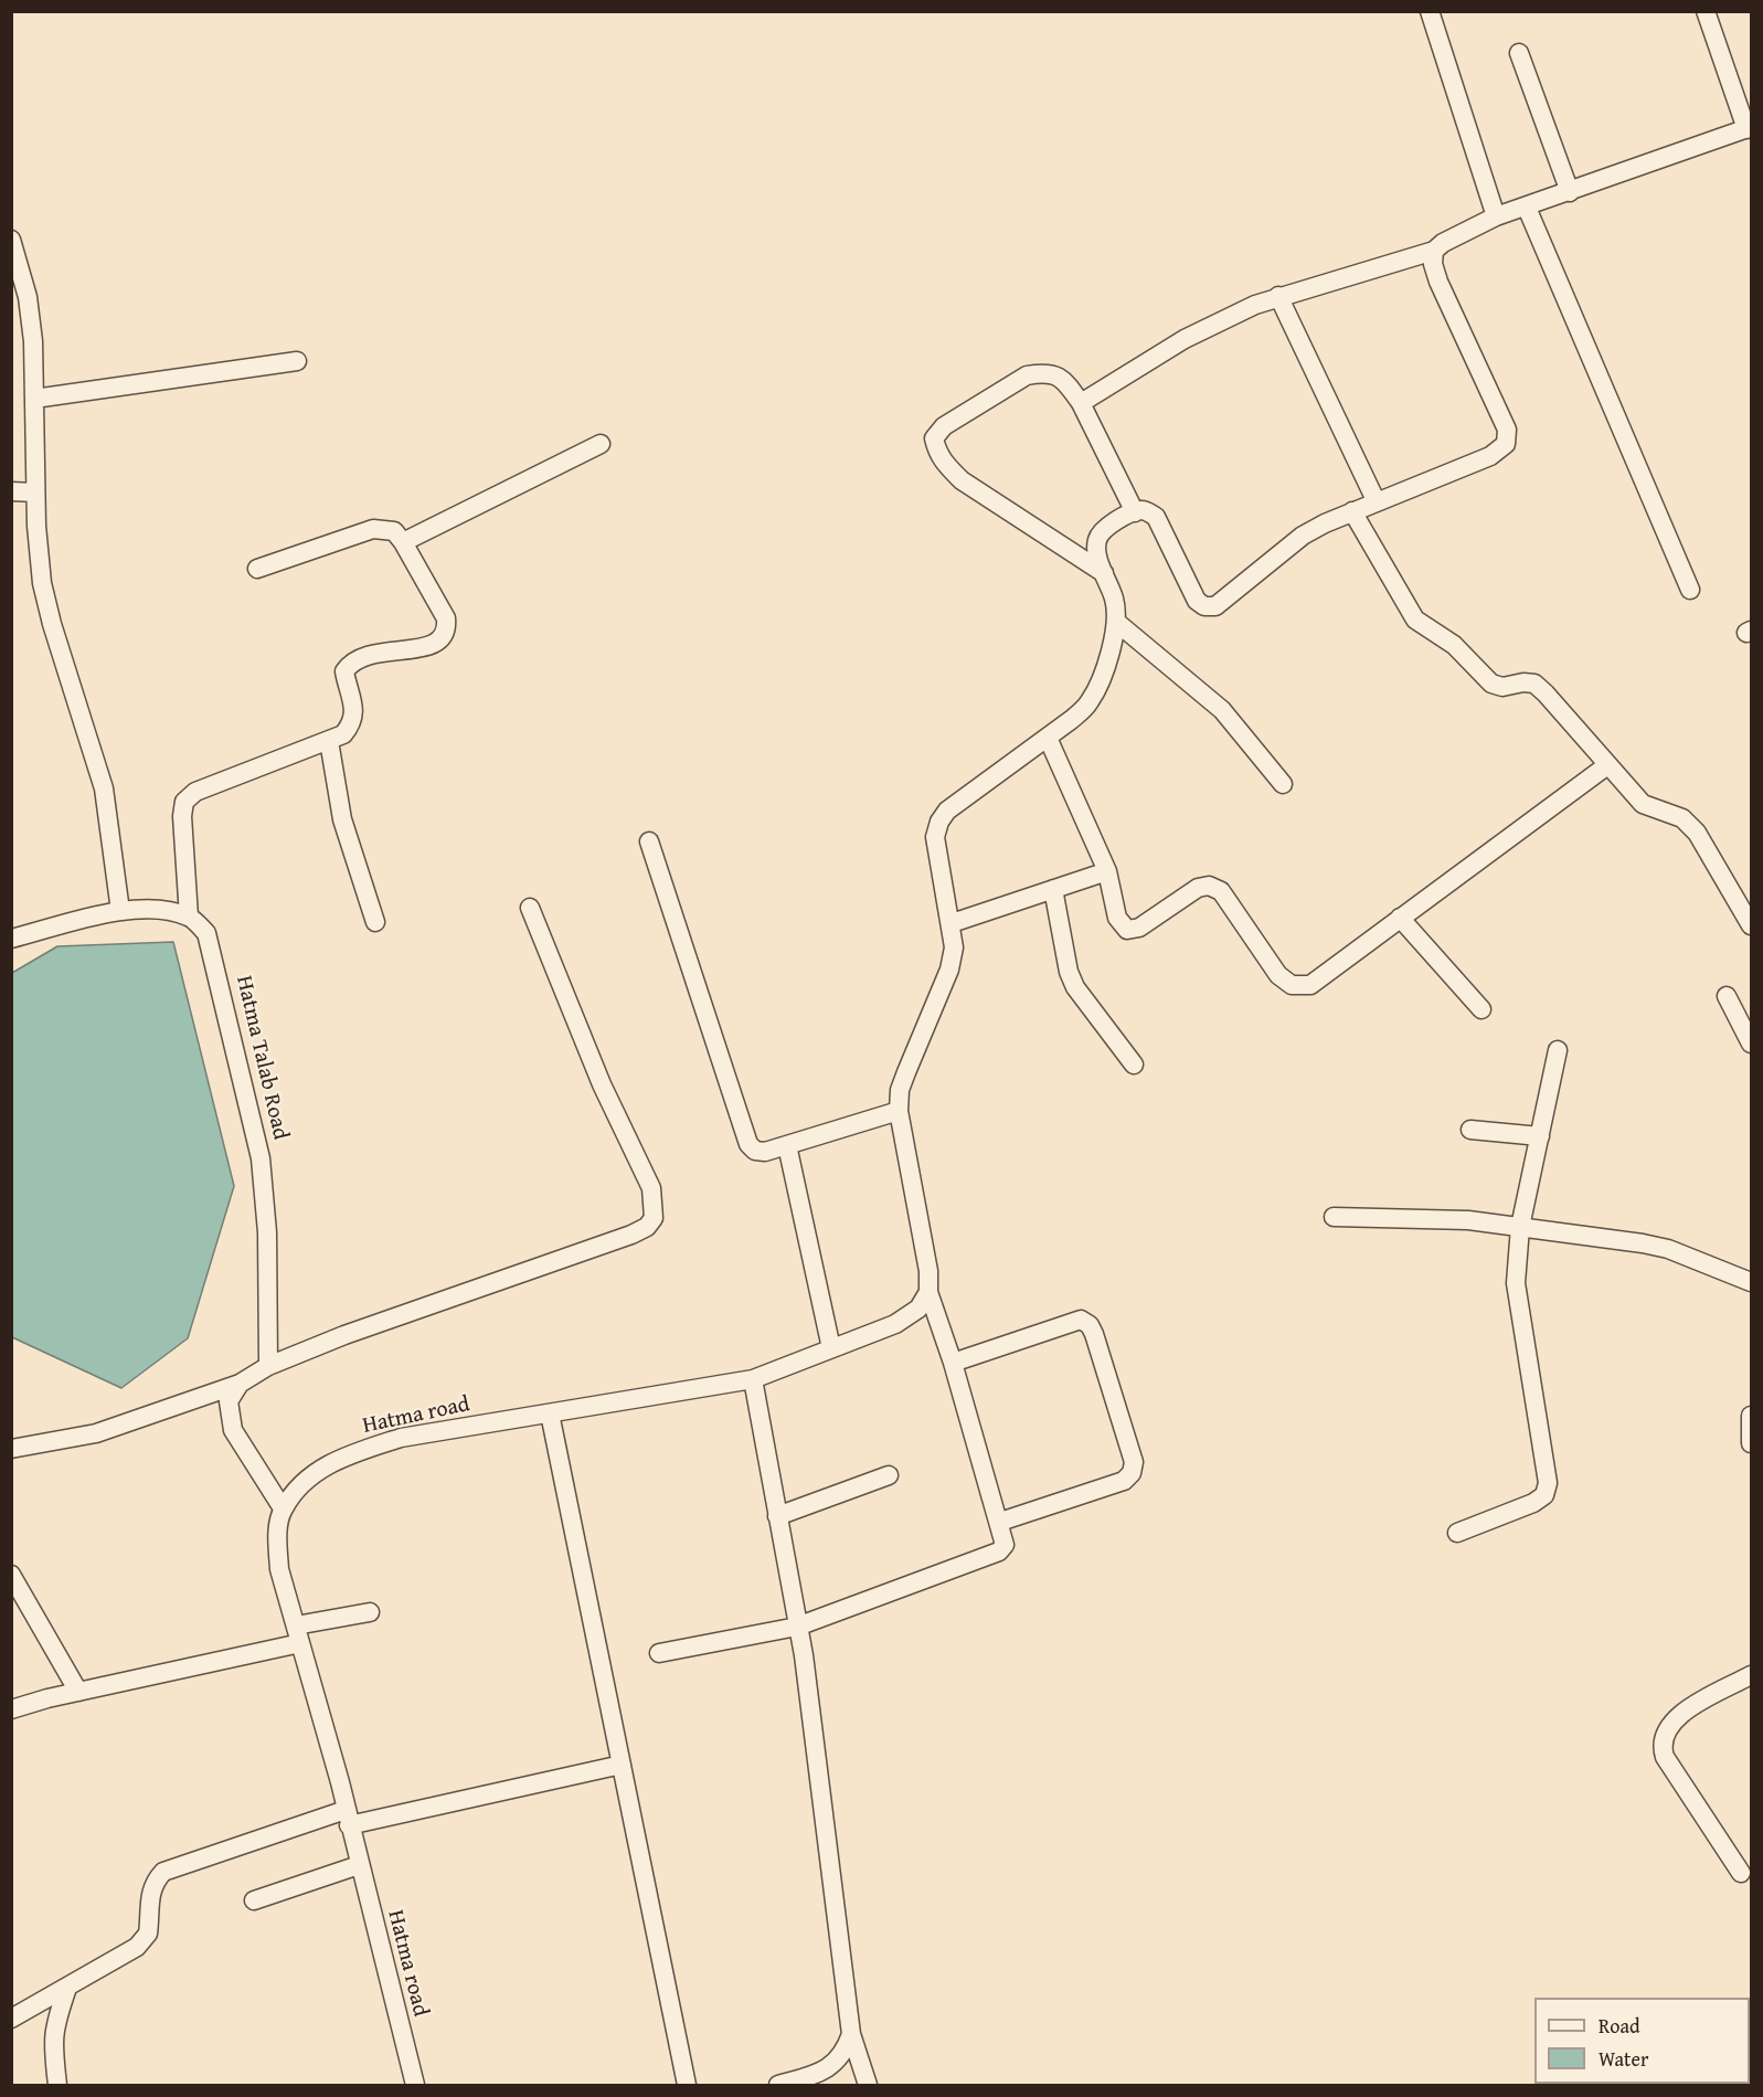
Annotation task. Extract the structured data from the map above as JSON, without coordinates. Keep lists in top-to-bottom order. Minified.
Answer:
{"streets":{"street":["Hatma Talab Road","Hatma road"]},"legend":["Road","Water"]}
